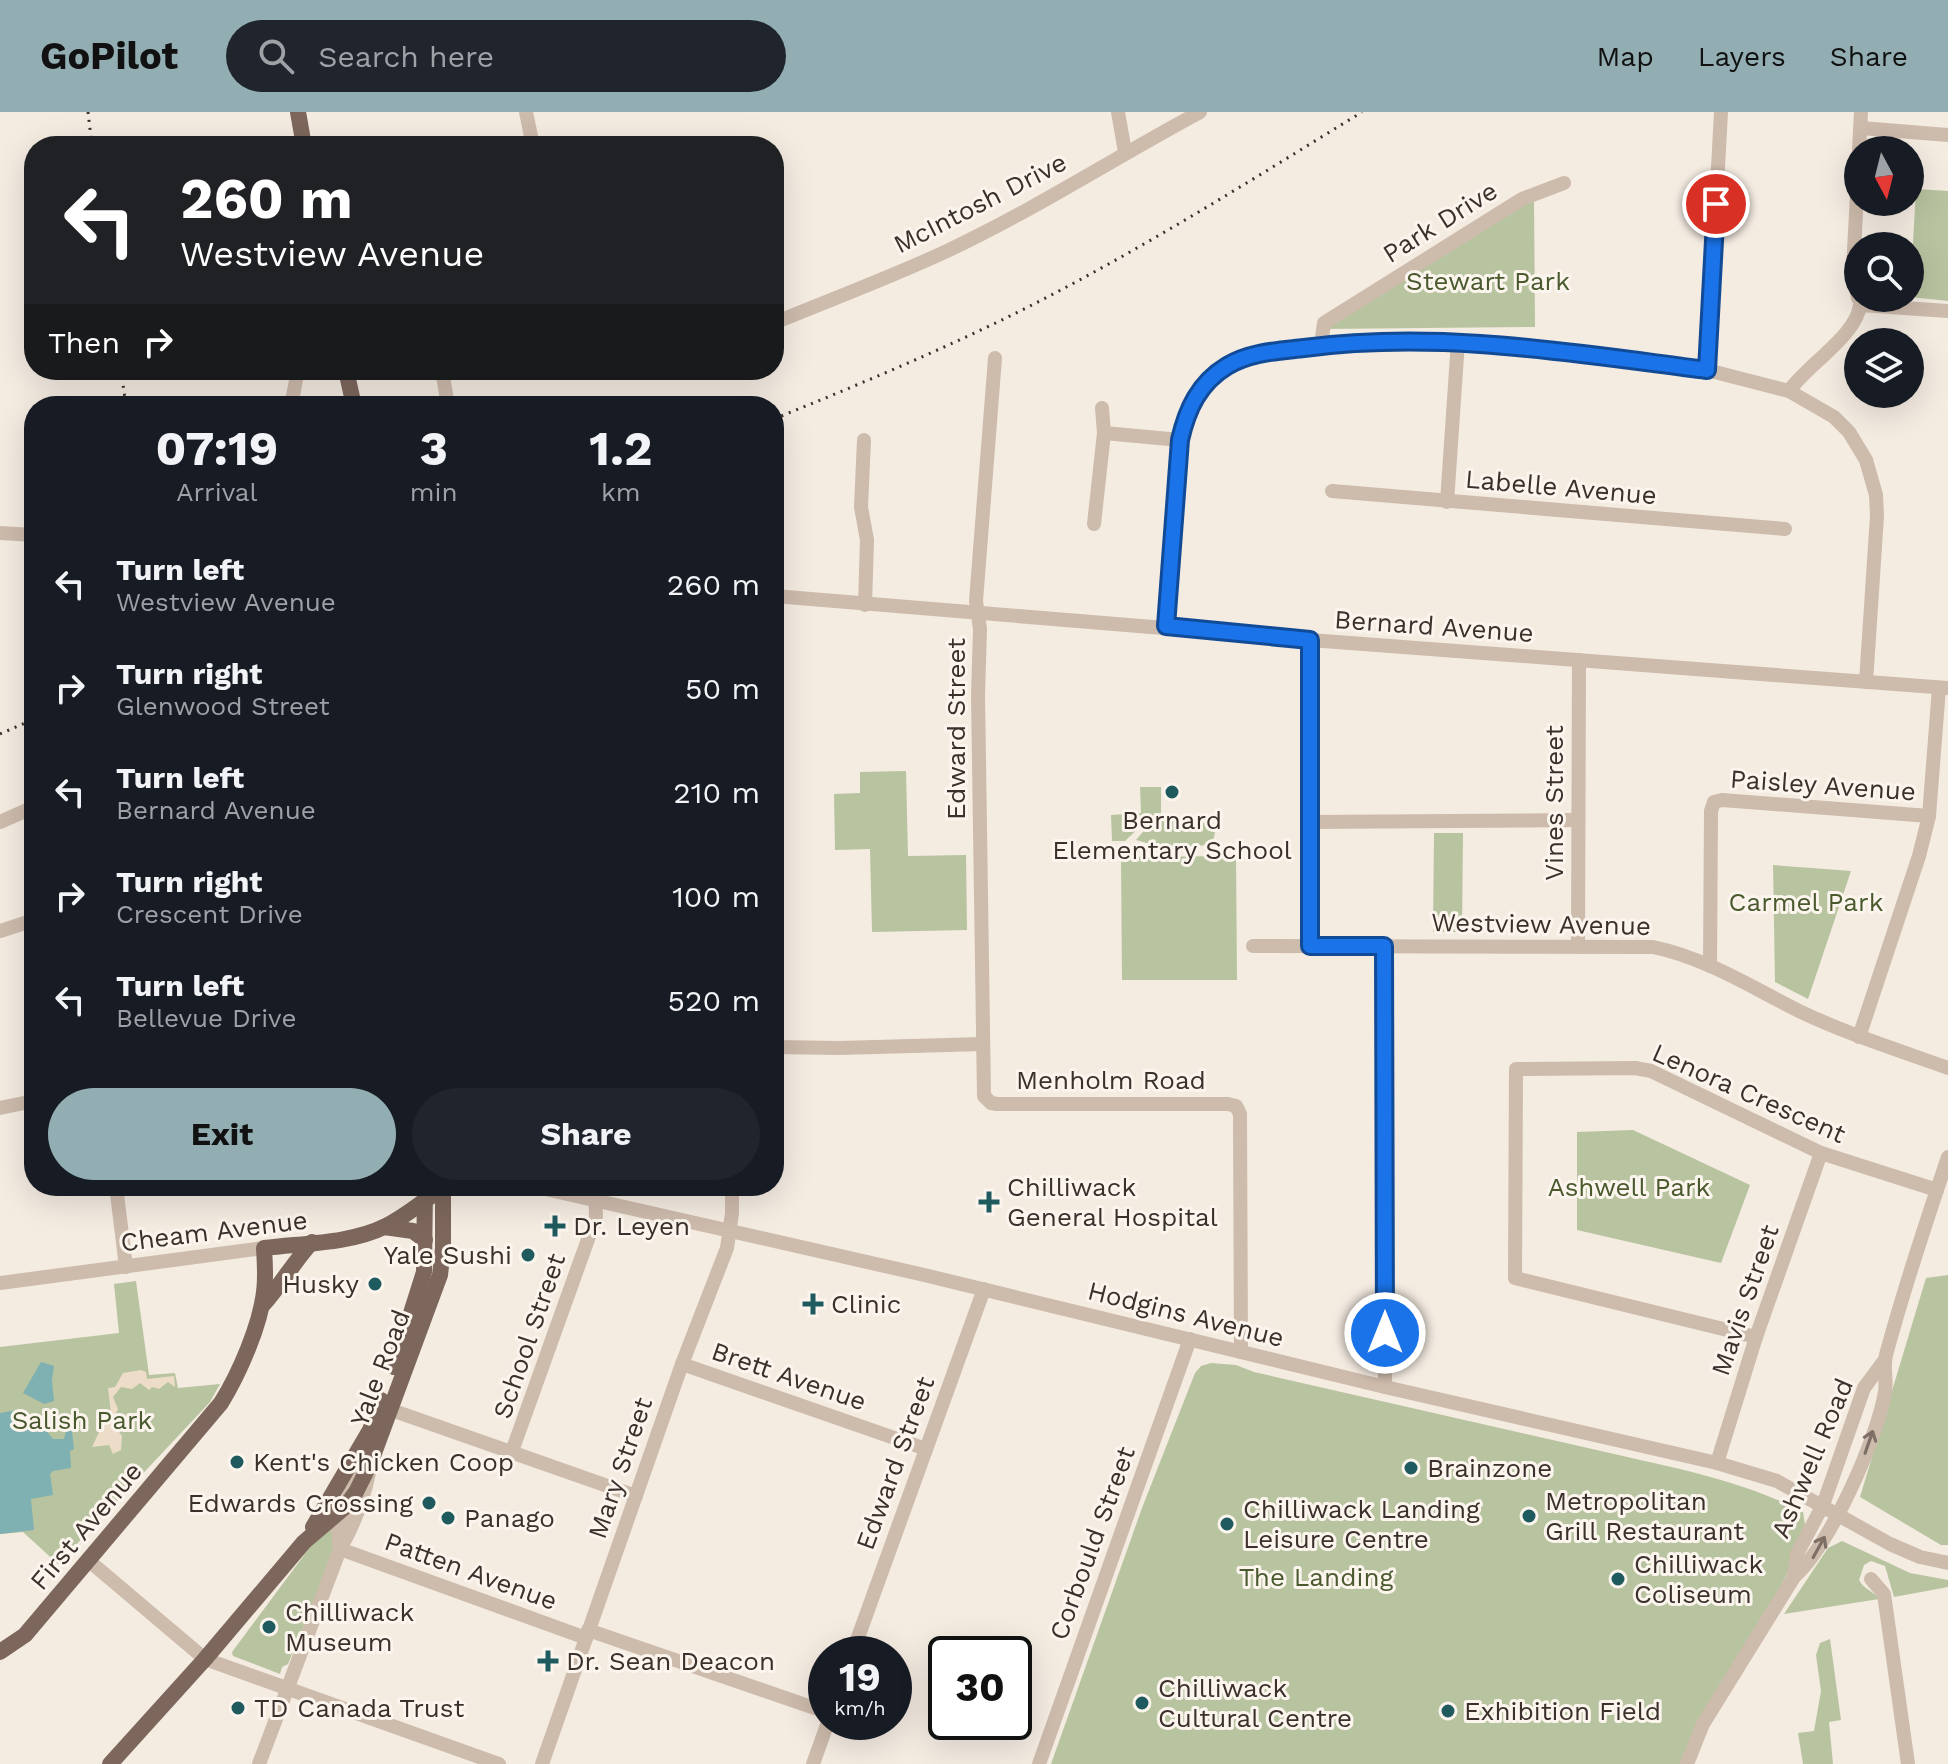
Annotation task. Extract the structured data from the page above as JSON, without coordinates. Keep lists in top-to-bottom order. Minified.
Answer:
{"streets":{"main road":["Cheam Avenue","Yale Road","First Avenue"],"street":["McIntosh Drive","Park Drive","Labelle Avenue","Bernard Avenue","Edward Street","Paisley Avenue","Vines Street","Westview Avenue","Menholm Road","Lenora Crescent","Mavis Street","Hodgins Avenue","School Street","Brett Avenue","Ashwell Road","Mary Street","Corbould Street","Patten Avenue"]},"crossings":[["Bernard Avenue","Edward Street"],["Bernard Avenue","Vines Street"],["Edward Street","Menholm Road"],["Edward Street","Hodgins Avenue"],["Edward Street","Brett Avenue"],["Paisley Avenue","Westview Avenue"],["Vines Street","Westview Avenue"],["Menholm Road","Hodgins Avenue"],["Lenora Crescent","Mavis Street"],["Lenora Crescent","Ashwell Road"],["Cheam Avenue","First Avenue"],["Mavis Street","Hodgins Avenue"],["Hodgins Avenue","Ashwell Road"],["Hodgins Avenue","Mary Street"],["Hodgins Avenue","Corbould Street"],["Brett Avenue","Mary Street"],["Mary Street","Patten Avenue"]],"parks":["Stewart Park","Carmel Park","Ashwell Park","Salish Park","The Landing"],"places":{"other":["Bernard Elementary School","Yale Sushi","Husky","Kent's Chicken Coop","Brainzone","Edwards Crossing","Metropolitan Grill Restaurant","Panago","Chilliwack Landing Leisure Centre","Chilliwack Coliseum","Chilliwack Museum","Chilliwack Cultural Centre","TD Canada Trust","Exhibition Field"],"health":["Chilliwack General Hospital","Dr. Leyen","Clinic","Dr. Sean Deacon"]},"north":"bottom","page":{"header":"GoPilot","search":"Search here","nav":["Map","Layers","Share"],"turn":["260 m","Westview Avenue"],"then":"Then","eta":["07:19","Arrival","3","min","1.2","km"],"list":[{"name":"Turn left","note":"Westview Avenue","value":"260 m"},{"name":"Turn right","note":"Glenwood Street","value":"50 m"},{"name":"Turn left","note":"Bernard Avenue","value":"210 m"},{"name":"Turn right","note":"Crescent Drive","value":"100 m"},{"name":"Turn left","note":"Bellevue Drive","value":"520 m"}],"buttons":["Exit","Share"],"speed":"19 km/h","limit":"30"}}
